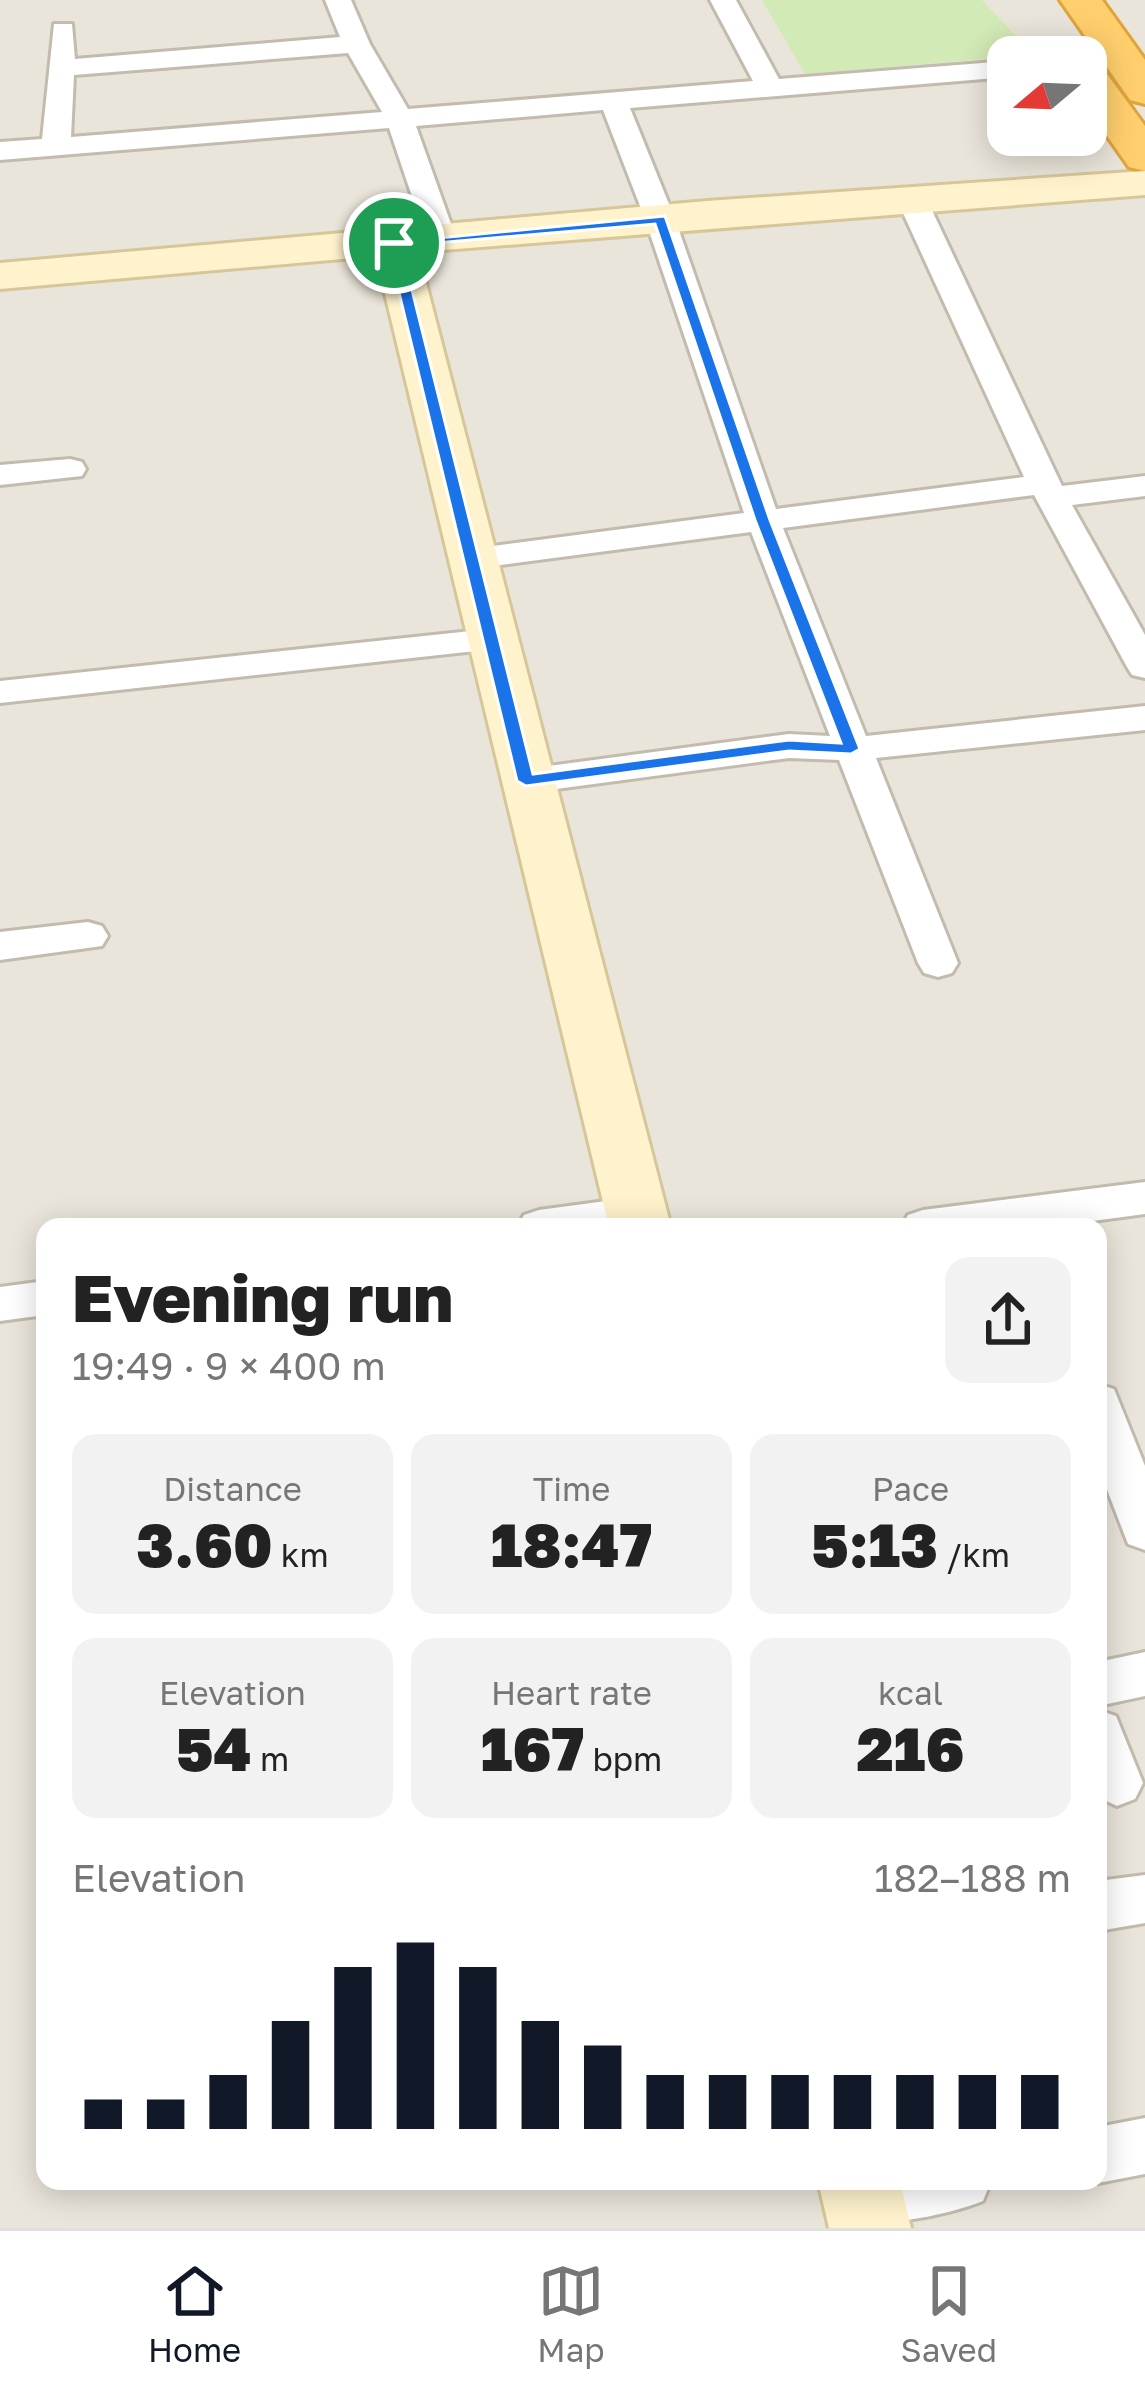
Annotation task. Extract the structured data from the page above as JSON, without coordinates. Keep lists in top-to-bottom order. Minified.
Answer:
{"north":"left","page":{"heading":["Evening run","19:49 · 9 × 400 m"],"stats":[["Distance","3.60 km"],["Time","18:47"],["Pace","5:13 /km"],["Elevation","54 m"],["Heart rate","167 bpm"],["kcal","216"]],"chart":["Elevation","182–188 m"],"tabs":["Home","Map","Saved"]}}
